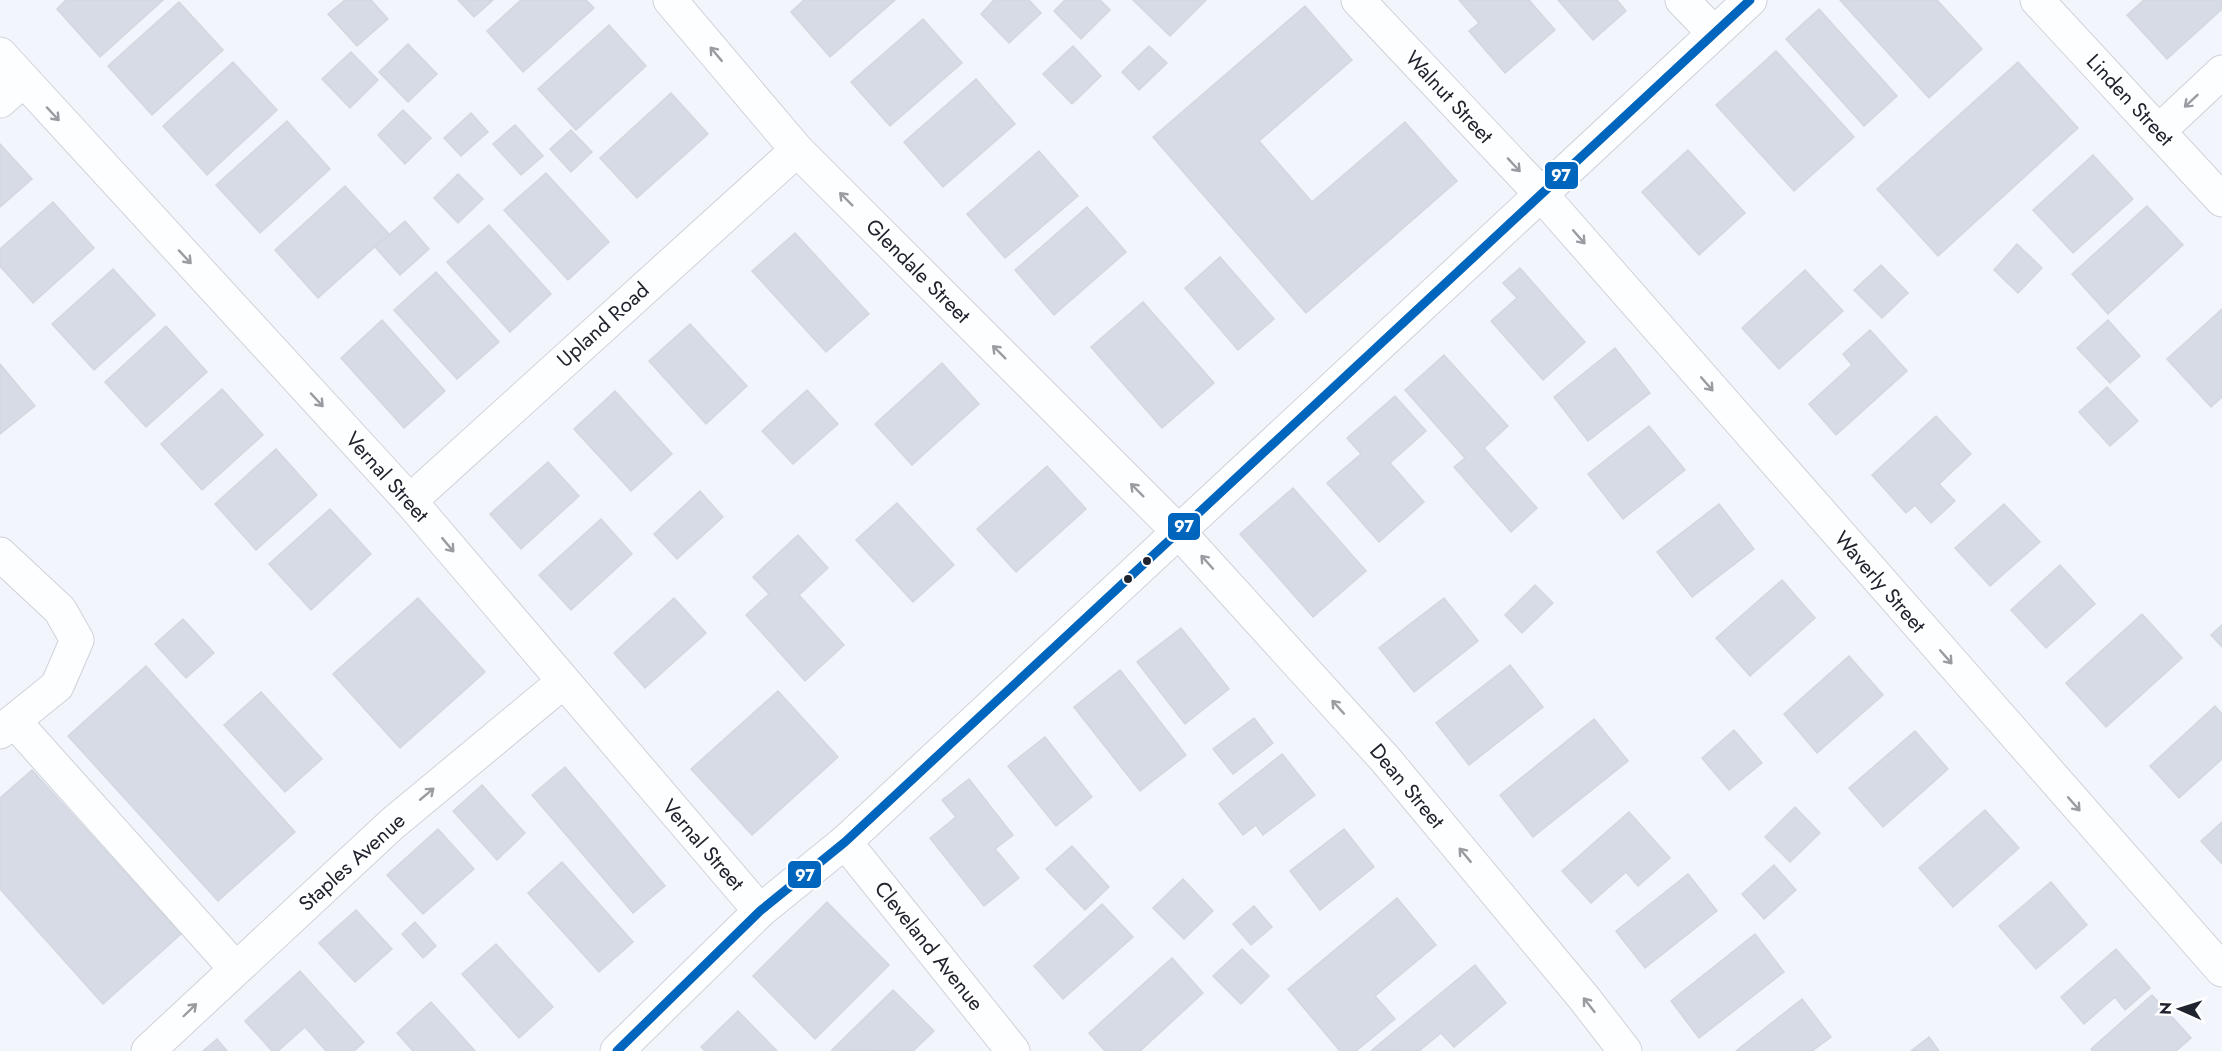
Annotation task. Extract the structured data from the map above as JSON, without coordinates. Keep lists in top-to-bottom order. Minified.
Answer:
{"streets":{"street":["Walnut Street","Linden Street","Glendale Street","Upland Road","Vernal Street","Waverly Street","Dean Street","Staples Avenue","Cleveland Avenue"]},"crossings":[["Walnut Street","Waverly Street"],["Glendale Street","Upland Road"],["Glendale Street","Dean Street"],["Upland Road","Vernal Street"],["Vernal Street","Staples Avenue"]],"one_way":["Walnut Street","Glendale Street","Vernal Street","Waverly Street","Dean Street","Staples Avenue"],"lines":["transit line 97"],"north":"left"}
